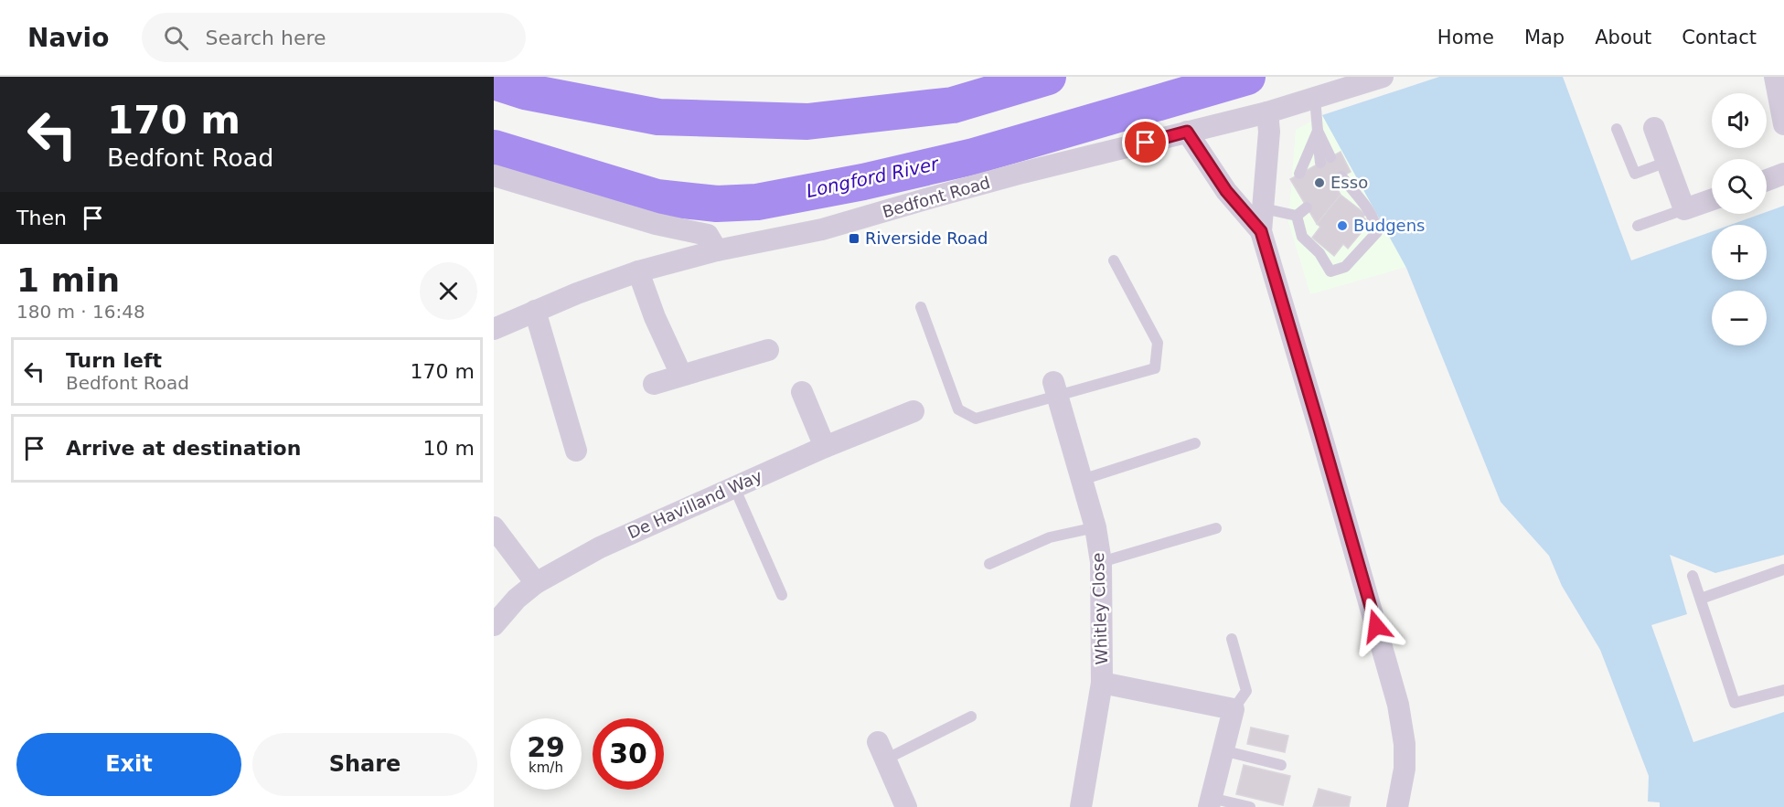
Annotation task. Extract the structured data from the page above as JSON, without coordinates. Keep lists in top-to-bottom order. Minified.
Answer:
{"streets":{"street":["Bedfont Road","De Havilland Way","Whitley Close"]},"water":["Longford River"],"places":{"other":["Esso","Budgens"],"transit":["Riverside Road"]},"page":{"header":"Navio","search":"Search here","nav":["Home","Map","About","Contact"],"turn":["170 m","Bedfont Road"],"map_buttons":["+","−"],"then":"Then","heading":["1 min","180 m · 16:48"],"list":[{"name":"Turn left","note":"Bedfont Road","value":"170 m"},{"name":"Arrive at destination","value":"10 m"}],"speed":"29 km/h","limit":"30","buttons":["Exit","Share"]}}
